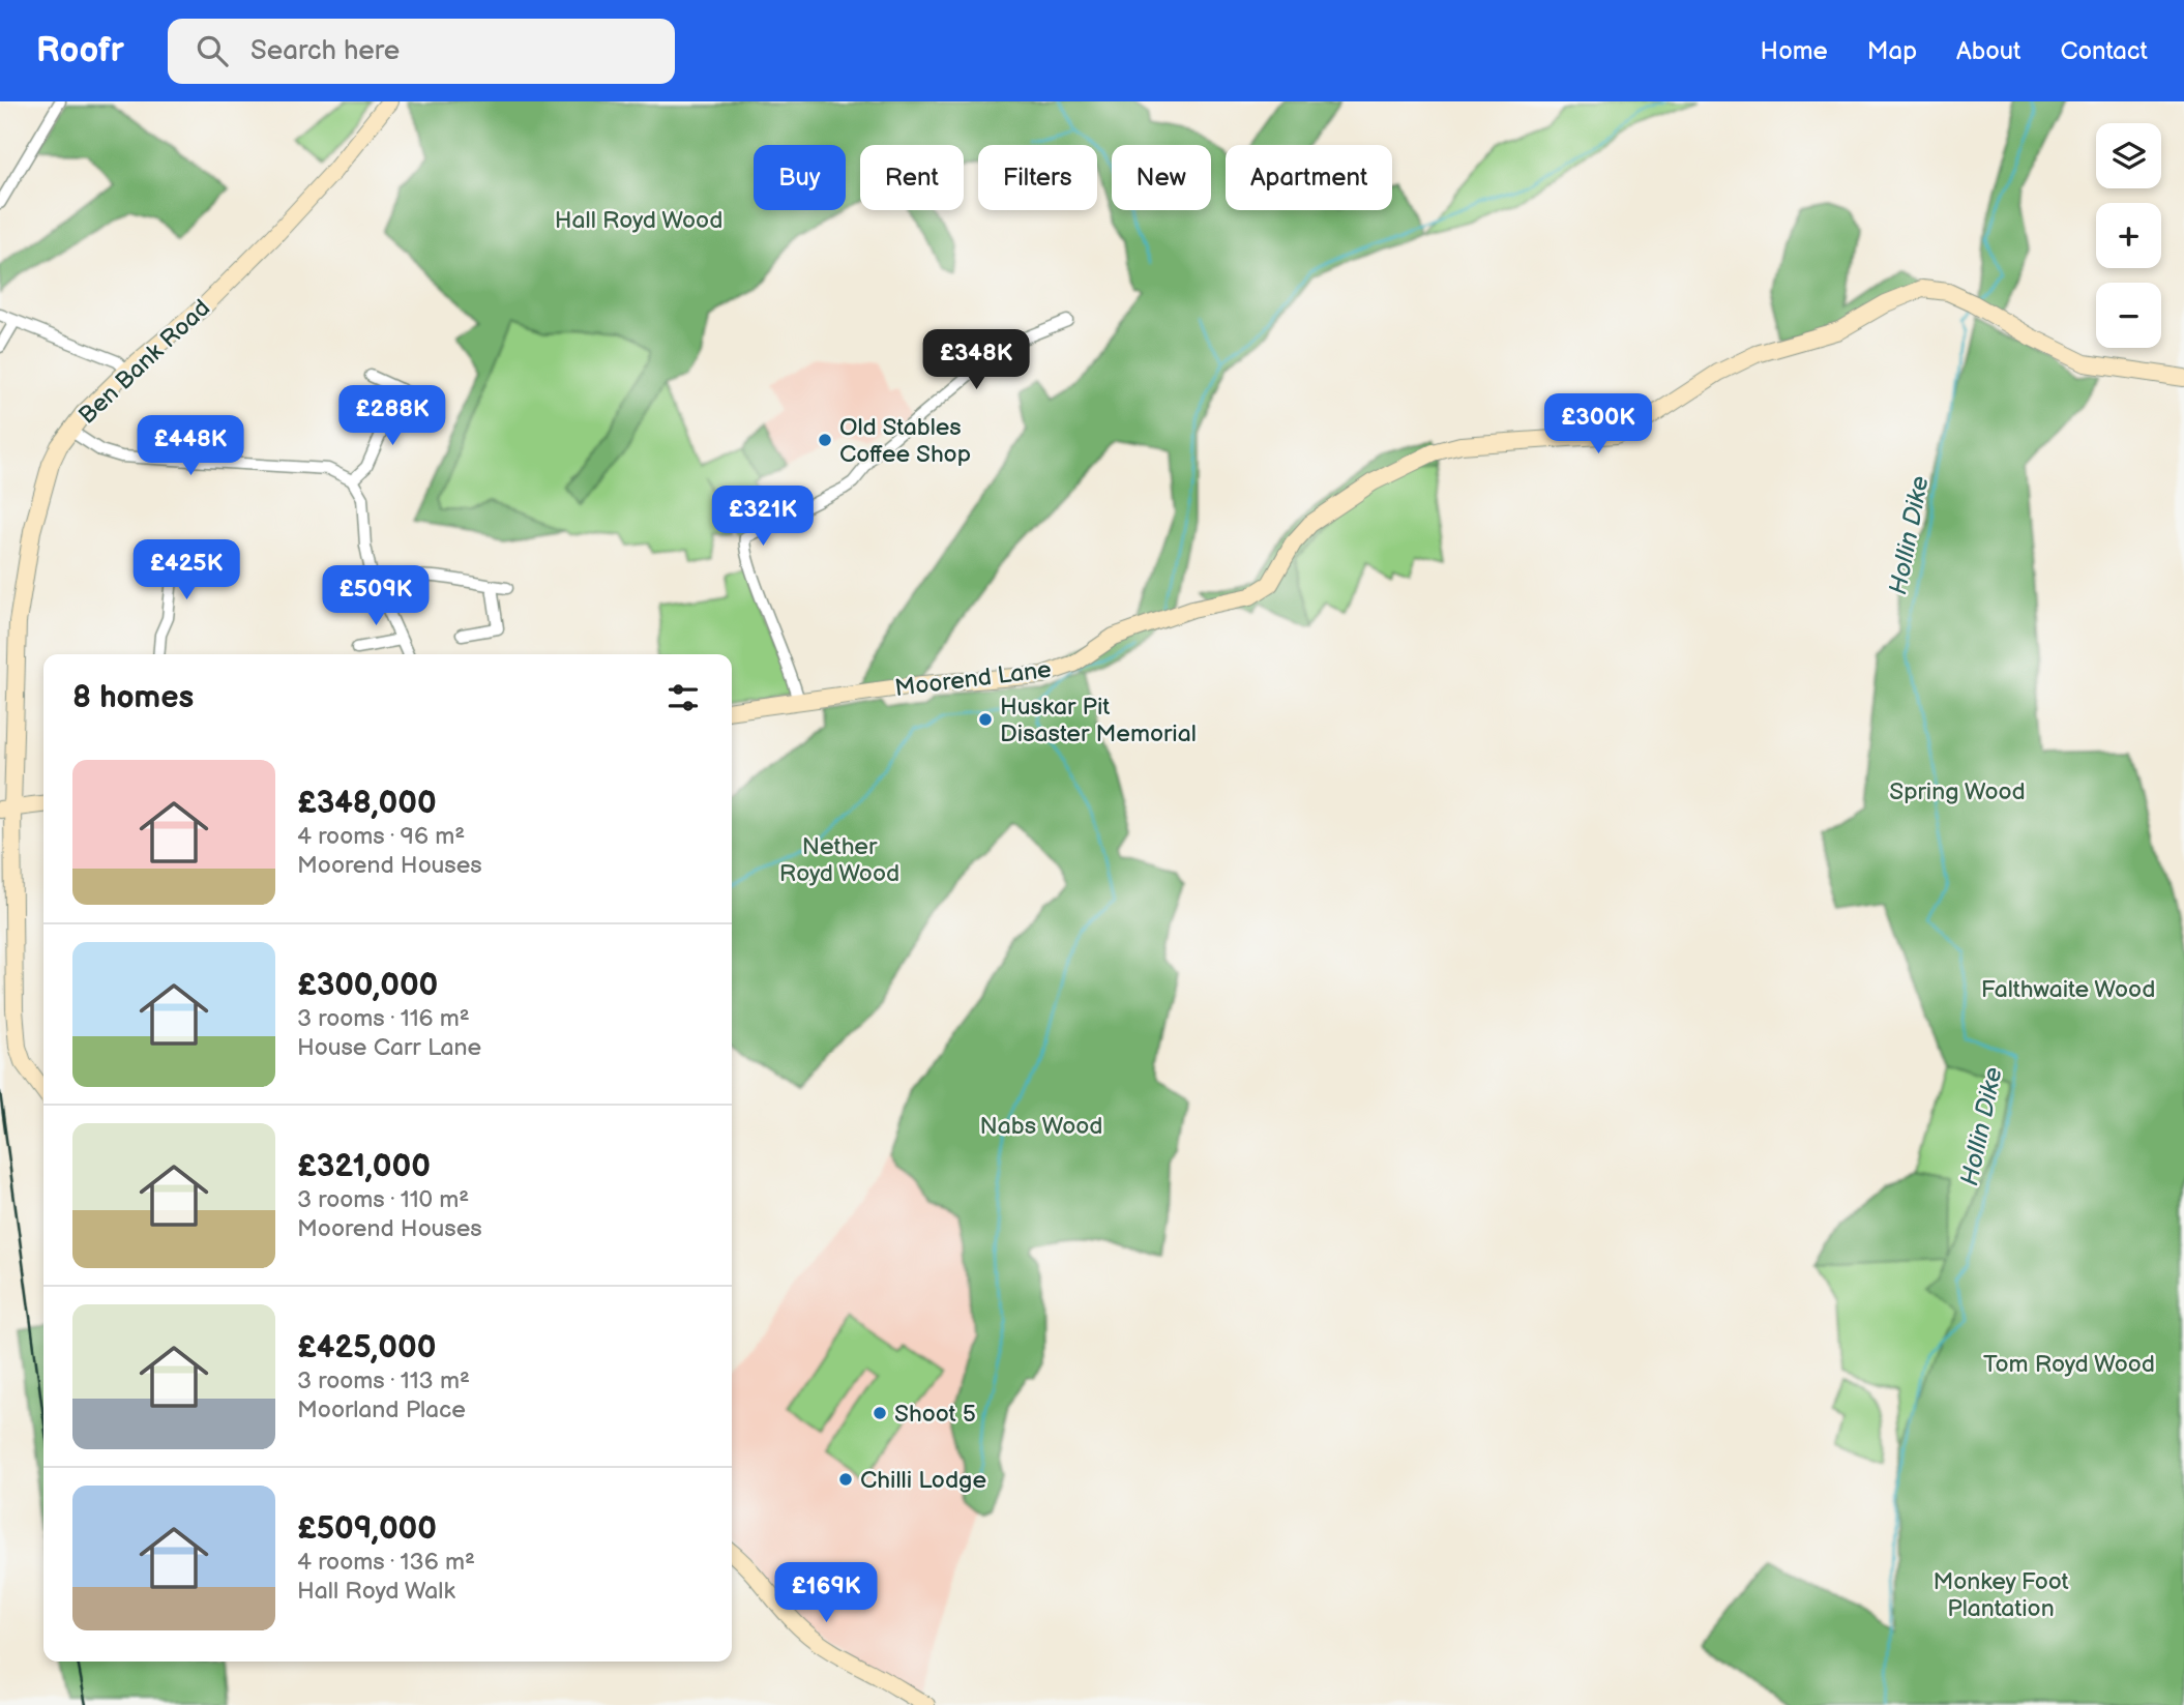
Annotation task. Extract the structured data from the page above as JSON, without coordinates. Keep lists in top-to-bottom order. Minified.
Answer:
{"streets":{"street":["Ben Bank Road","Moorend Lane"]},"water":["Hollin Dike"],"parks":["Hall Royd Wood","Spring Wood","Nether Royd Wood","Falthwaite Wood","Nabs Wood","Tom Royd Wood","Monkey Foot Plantation"],"places":["Old Stables Coffee Shop","Huskar Pit Disaster Memorial","Shoot 5","Chilli Lodge"],"page":{"header":"Roofr","search":"Search here","nav":["Home","Map","About","Contact"],"map_buttons":["+","−"],"chip":["Buy","Rent","Filters","New","Apartment"],"price":["£348K","£288K","£300K","£448K","£321K","£425K","£509K","£169K"],"heading":"8 homes","list":[{"name":"£348,000","note":"4 rooms · 96 m² · Moorend Houses"},{"name":"£300,000","note":"3 rooms · 116 m² · House Carr Lane"},{"name":"£321,000","note":"3 rooms · 110 m² · Moorend Houses"},{"name":"£425,000","note":"3 rooms · 113 m² · Moorland Place"},{"name":"£509,000","note":"4 rooms · 136 m² · Hall Royd Walk"}]}}
